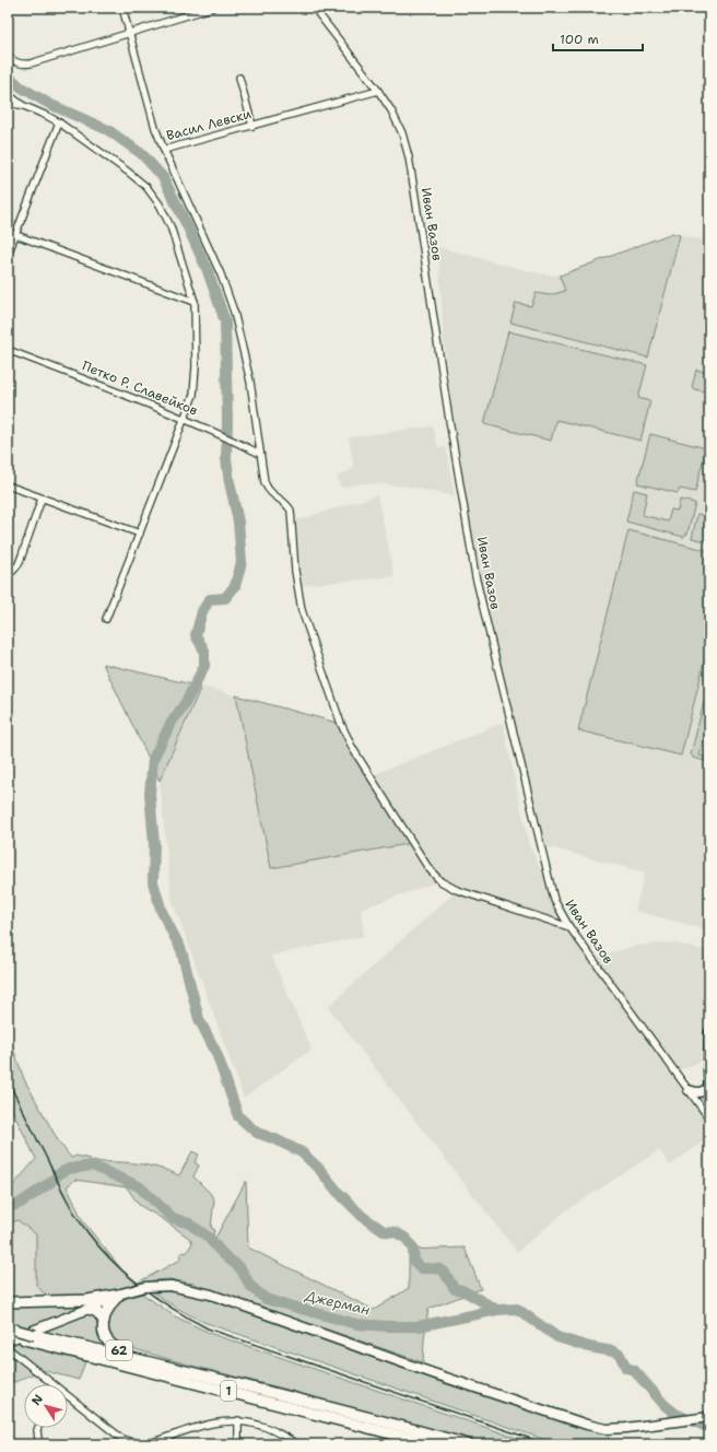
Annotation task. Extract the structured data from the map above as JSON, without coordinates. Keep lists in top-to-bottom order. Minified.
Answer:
{"streets":{"main road":["62","1"],"street":["Васил Левски","Иван Вазов","Петко Р. Славейков"]},"crossings":[["Васил Левски","Иван Вазов"],["62","1"]],"water":["Джерман"],"scale_bar":"100 m","north":"top left"}
